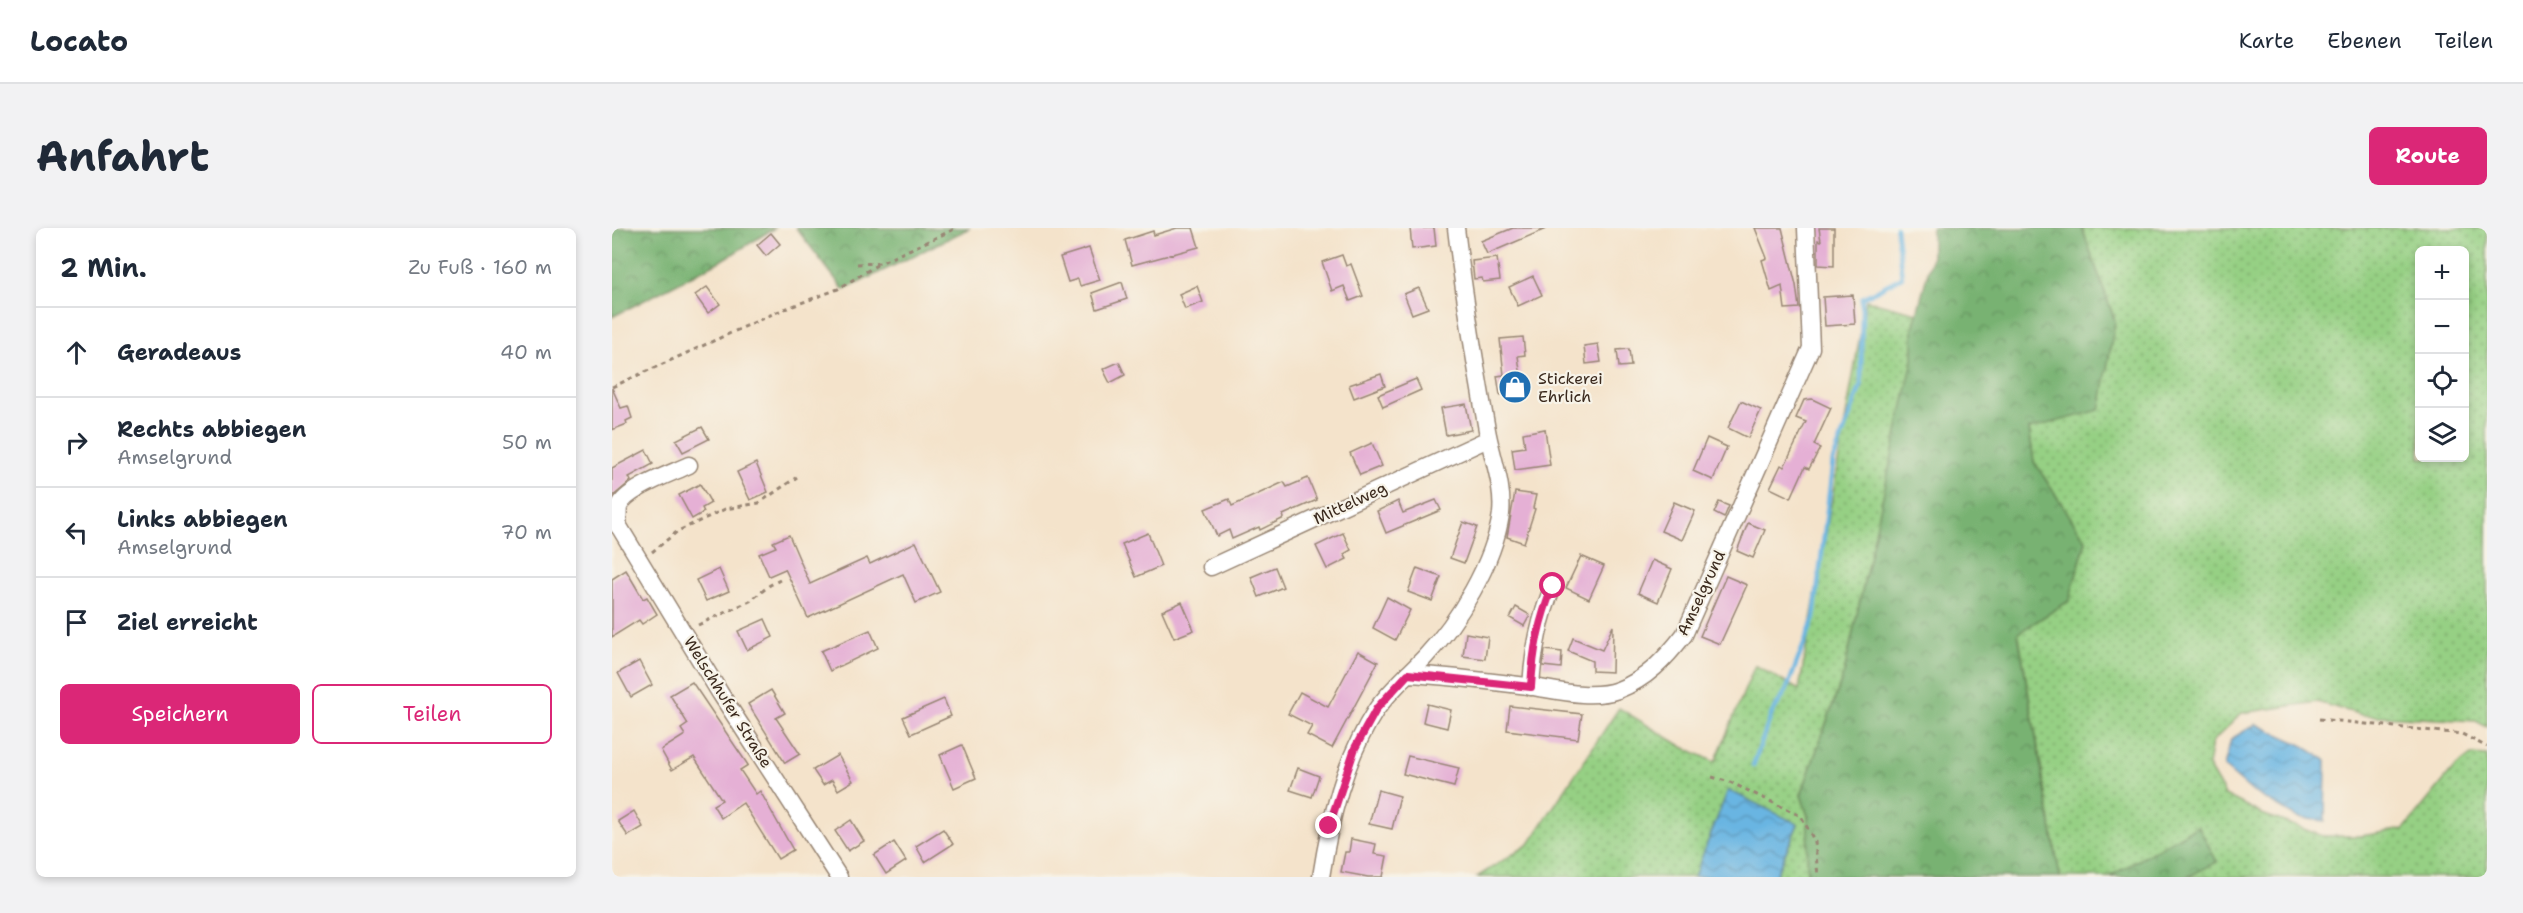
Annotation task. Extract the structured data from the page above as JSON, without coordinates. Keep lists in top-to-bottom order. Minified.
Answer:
{"streets":{"street":["Mittelweg","Amselgrund","Welschhufer Straße"]},"places":{"shop":["Stickerei Ehrlich"]},"page":{"header":"Locato","nav":["Karte","Ebenen","Teilen"],"buttons":["Route",["Speichern","Teilen"]],"title":"Anfahrt","heading":["2 Min.","Zu Fuß · 160 m"],"map_buttons":["+","−"],"list":[["Geradeaus","40 m"],["Rechts abbiegen","Amselgrund","50 m"],["Links abbiegen","Amselgrund","70 m"],"Ziel erreicht"]}}
